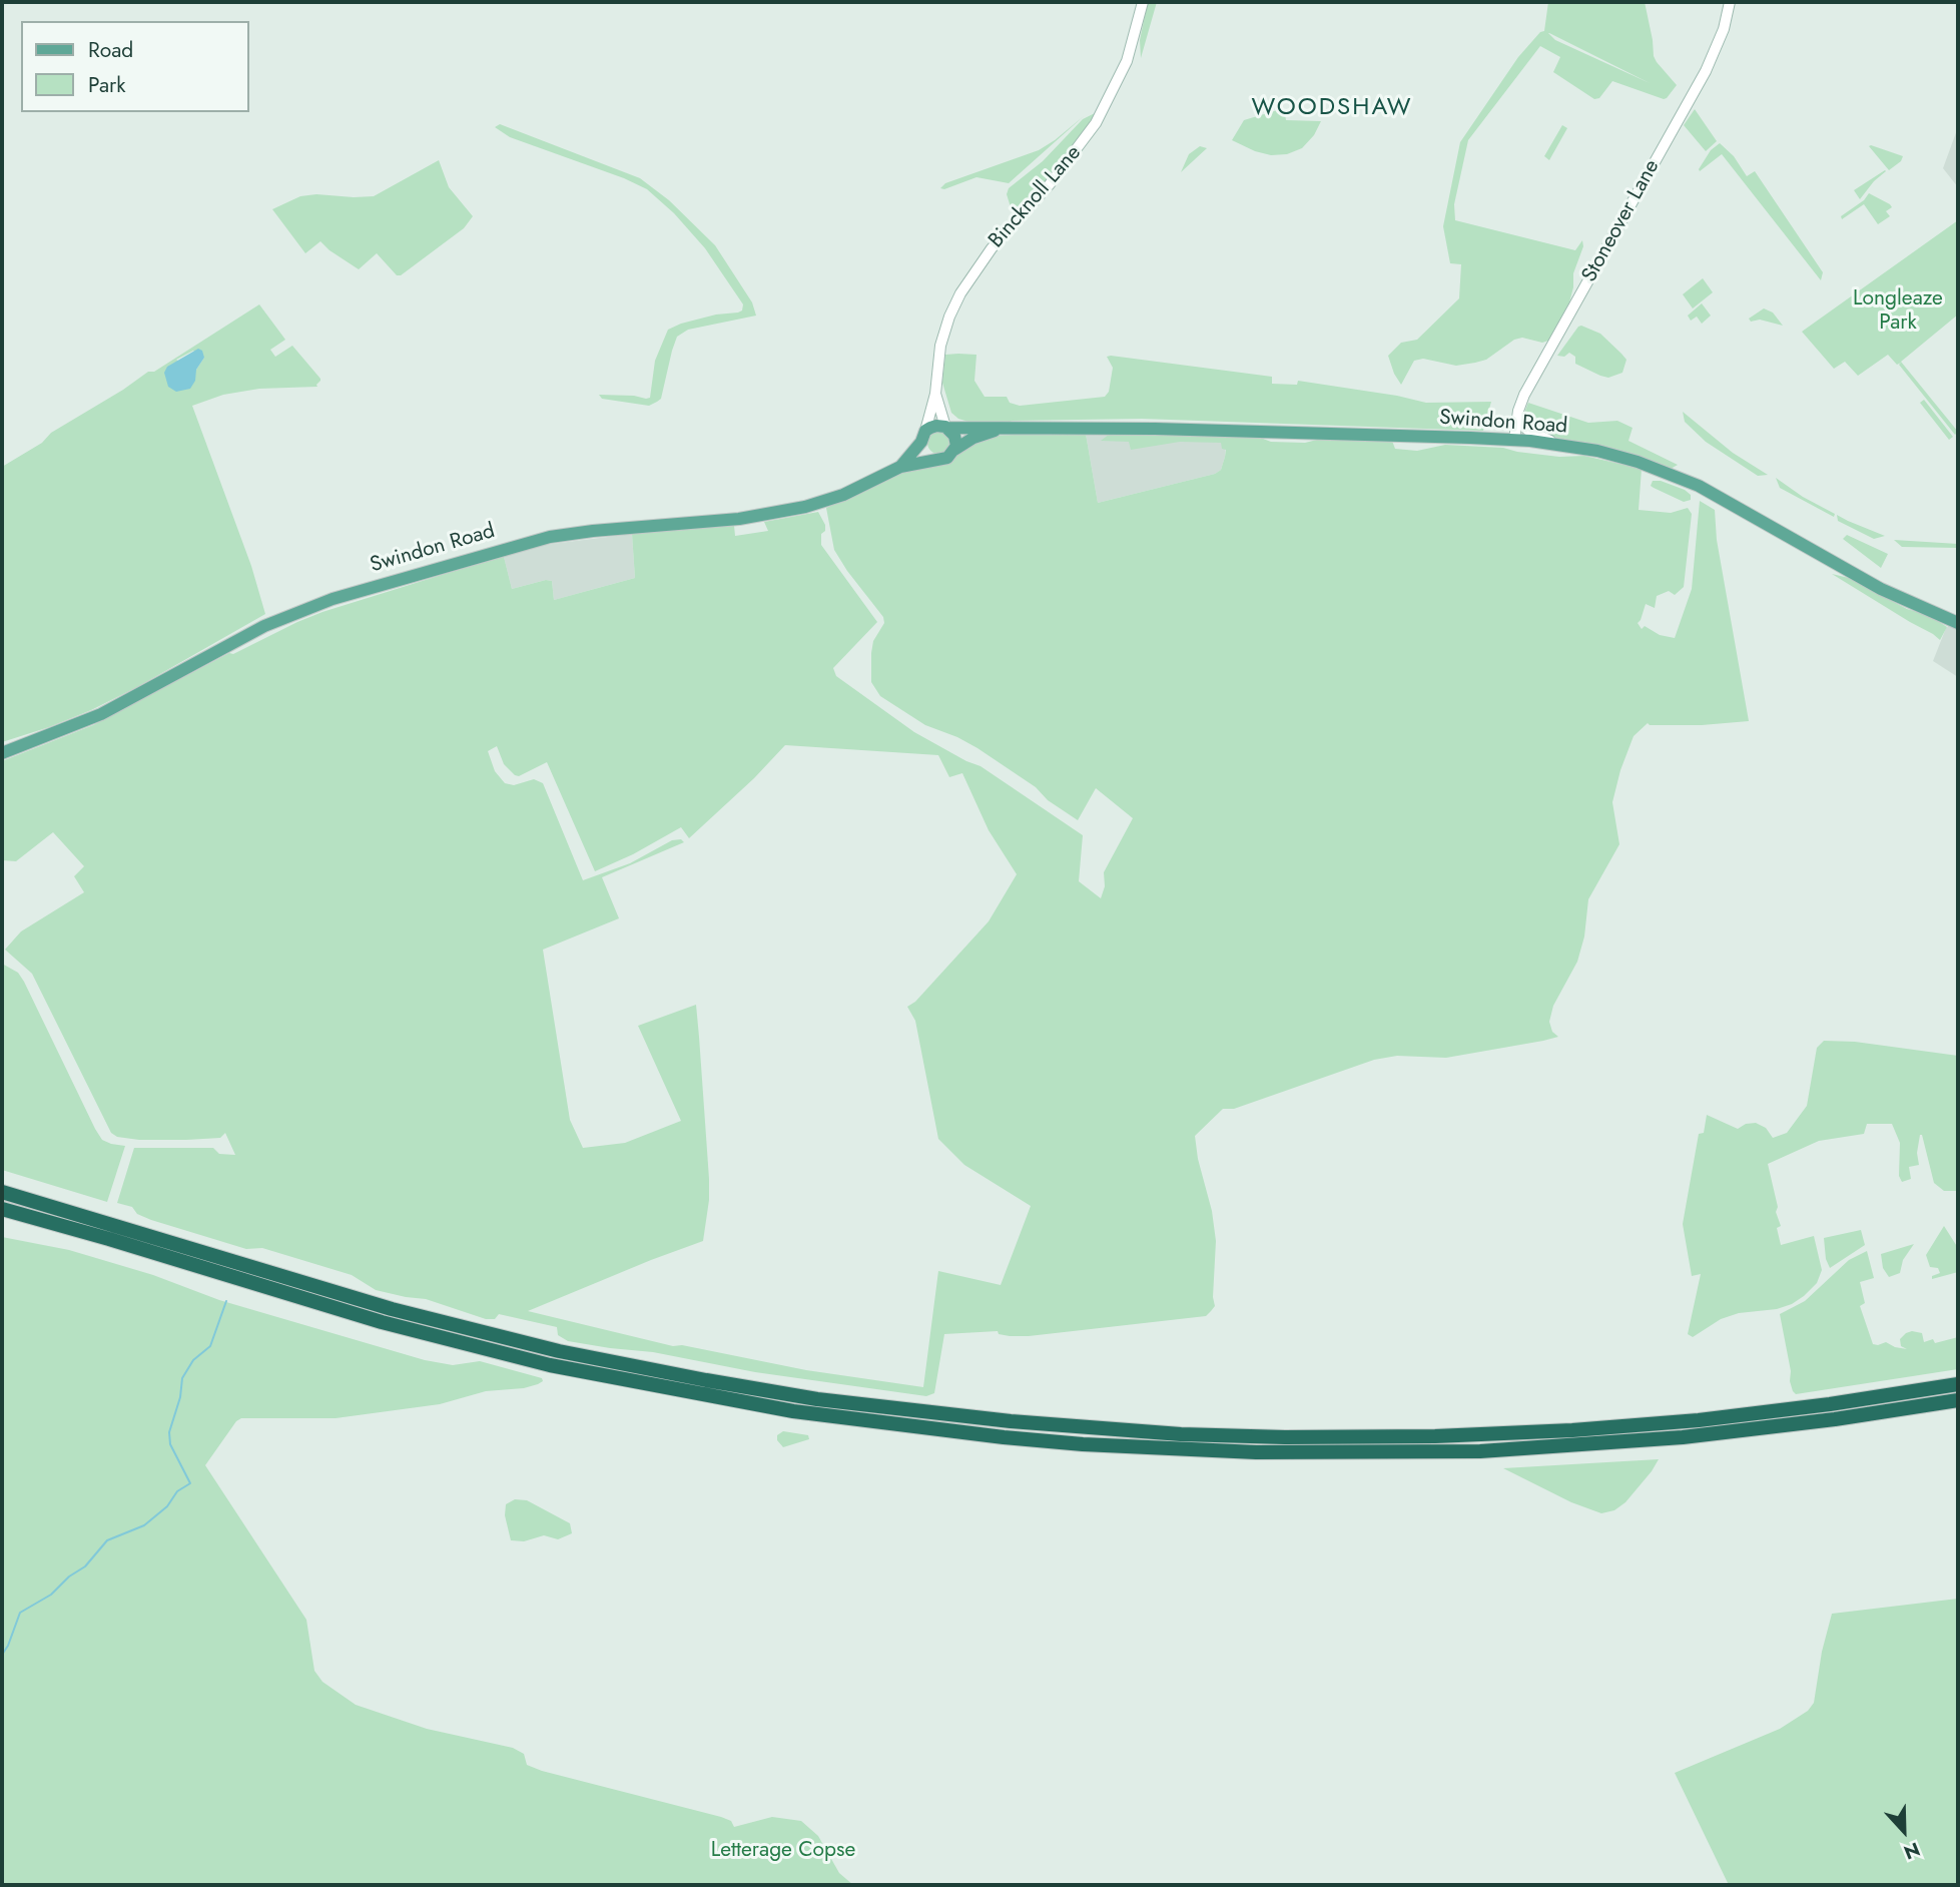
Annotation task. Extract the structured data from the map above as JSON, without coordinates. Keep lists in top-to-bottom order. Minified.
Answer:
{"streets":{"main road":["Swindon Road"],"street":["Bincknoll Lane","Stoneover Lane"]},"crossings":[["Bincknoll Lane","Swindon Road"],["Stoneover Lane","Swindon Road"]],"districts":["WOODSHAW"],"parks":["Longleaze Park","Letterage Copse"],"legend":["Road","Park"],"north":"bottom"}
